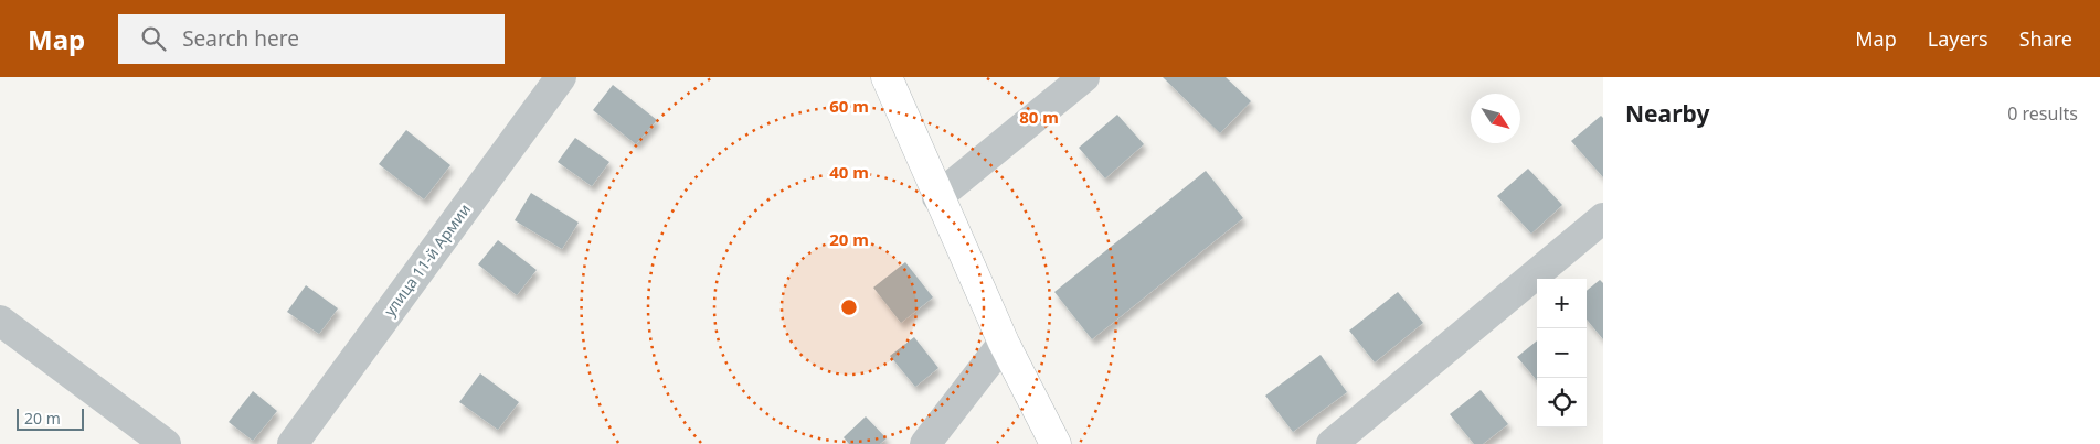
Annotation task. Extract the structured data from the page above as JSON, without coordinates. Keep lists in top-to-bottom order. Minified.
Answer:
{"streets":{"street":["улица 11-й Армии"]},"scale_bar":"20 m","north":"bottom right","page":{"header":"Map","search":"Search here","nav":["Map","Layers","Share"],"heading":["Nearby","0 results"],"map_buttons":["+","−"],"scale":"20 m"},"rings":["60 m","80 m","40 m","20 m"]}
